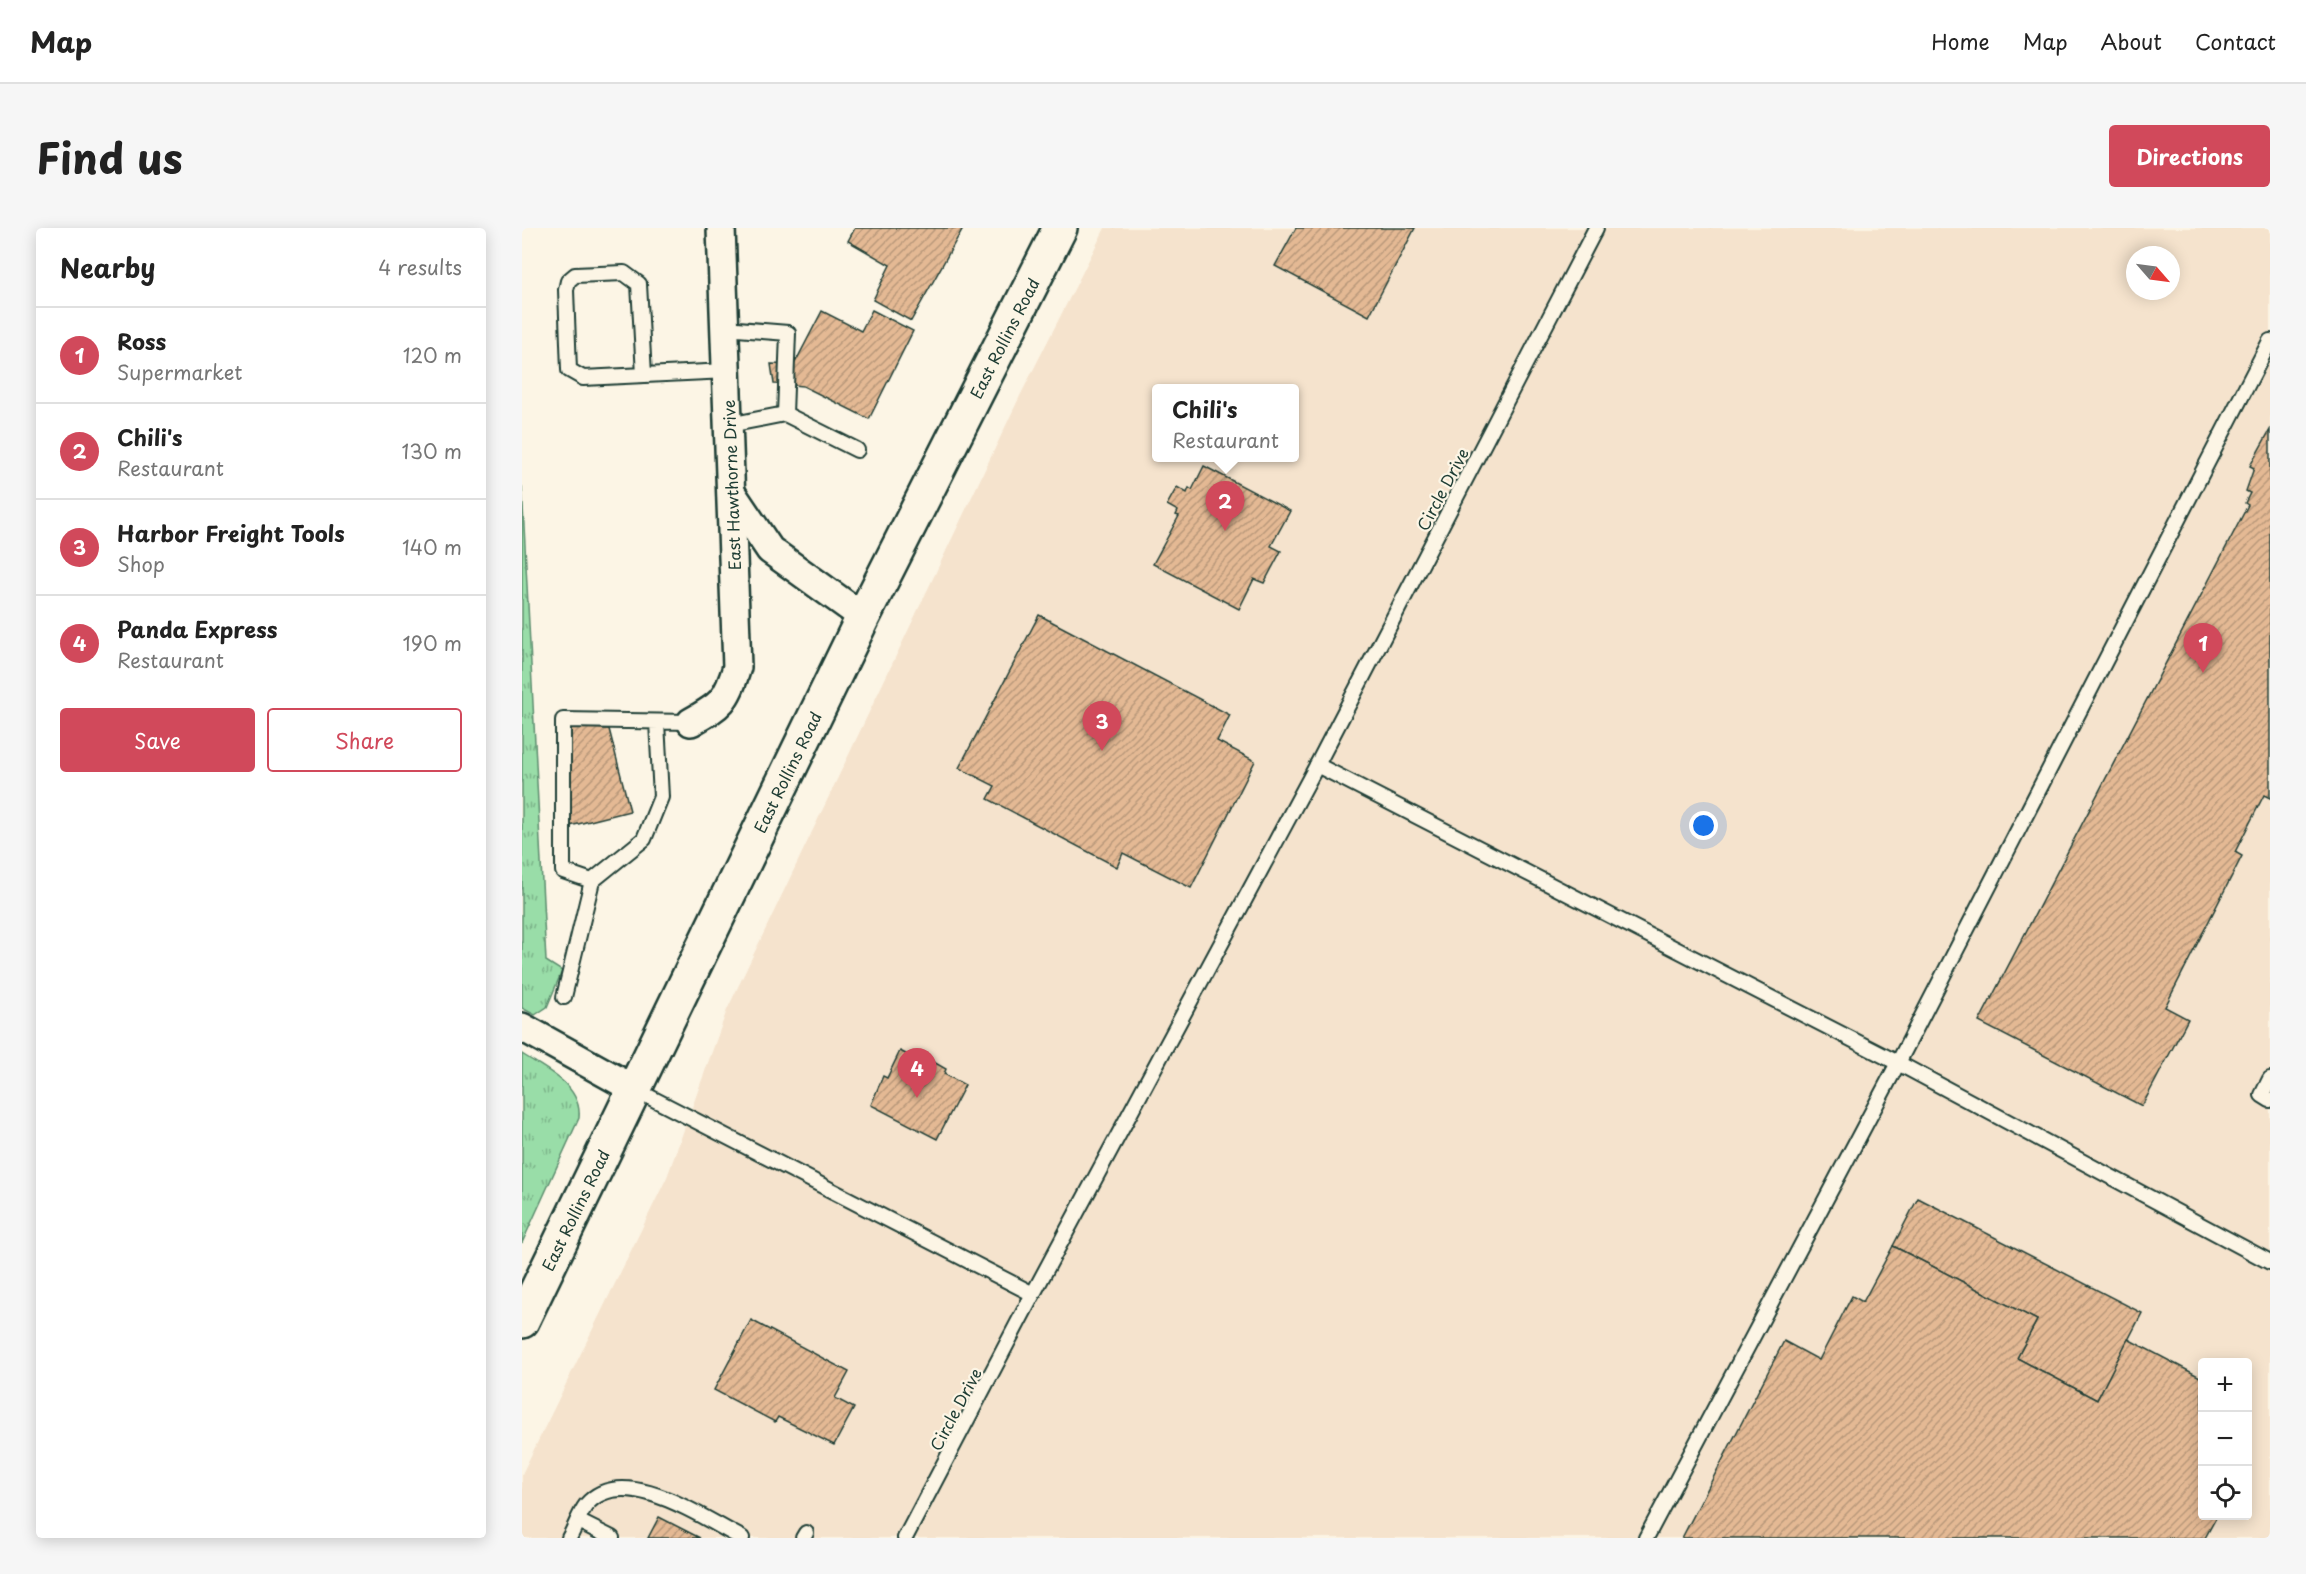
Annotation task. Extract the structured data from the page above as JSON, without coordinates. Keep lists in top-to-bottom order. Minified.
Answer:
{"streets":{"main road":["East Rollins Road"],"street":["East Hawthorne Drive"],"lane":["Circle Drive"]},"north":"bottom right","page":{"header":"Map","nav":["Home","Map","About","Contact"],"title":"Find us","buttons":["Directions",["Save","Share"]],"heading":["Nearby","4 results"],"list":[{"mark":"1","name":"Ross","note":"Supermarket","value":"120 m"},{"mark":"2","name":"Chili's","note":"Restaurant","value":"130 m"},{"mark":"3","name":"Harbor Freight Tools","note":"Shop","value":"140 m"},{"mark":"4","name":"Panda Express","note":"Restaurant","value":"190 m"}],"popup":["Chili's","Restaurant"],"pins":["2","1","3","4"],"map_buttons":["+","−"]}}
